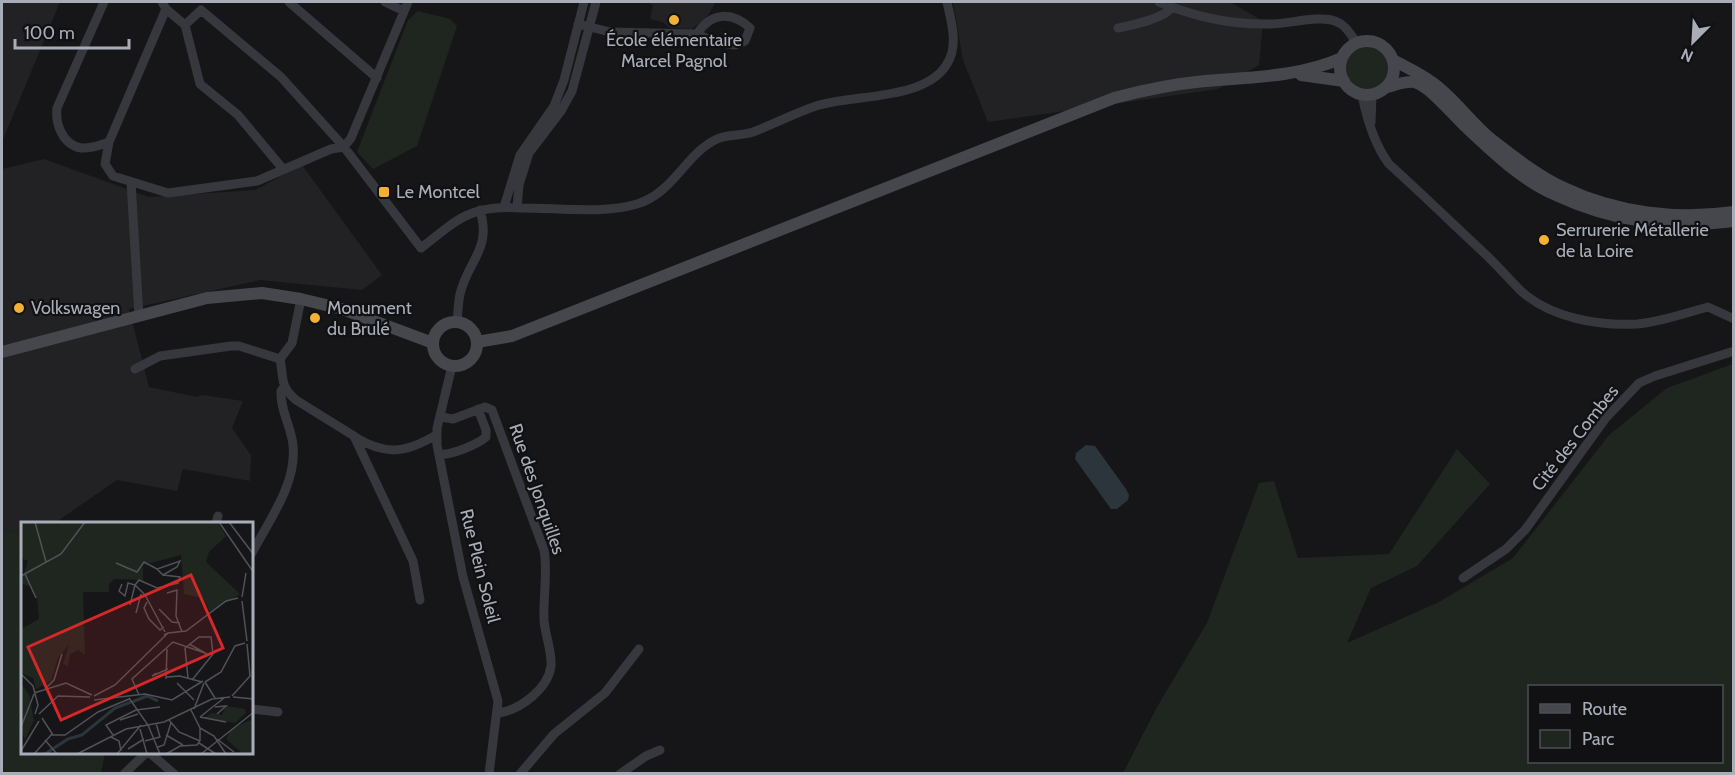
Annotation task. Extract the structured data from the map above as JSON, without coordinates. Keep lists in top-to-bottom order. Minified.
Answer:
{"streets":{"street":["Cité des Combes","Rue des Jonquilles","Rue Plein Soleil"]},"crossings":[["Rue des Jonquilles","Rue Plein Soleil"]],"places":{"other":["École élémentaire Marcel Pagnol","Serrurerie Métallerie de la Loire","Volkswagen","Monument du Brulé"],"transit":["Le Montcel"]},"legend":["Route","Parc"],"scale_bar":"100 m","north":"bottom left"}
